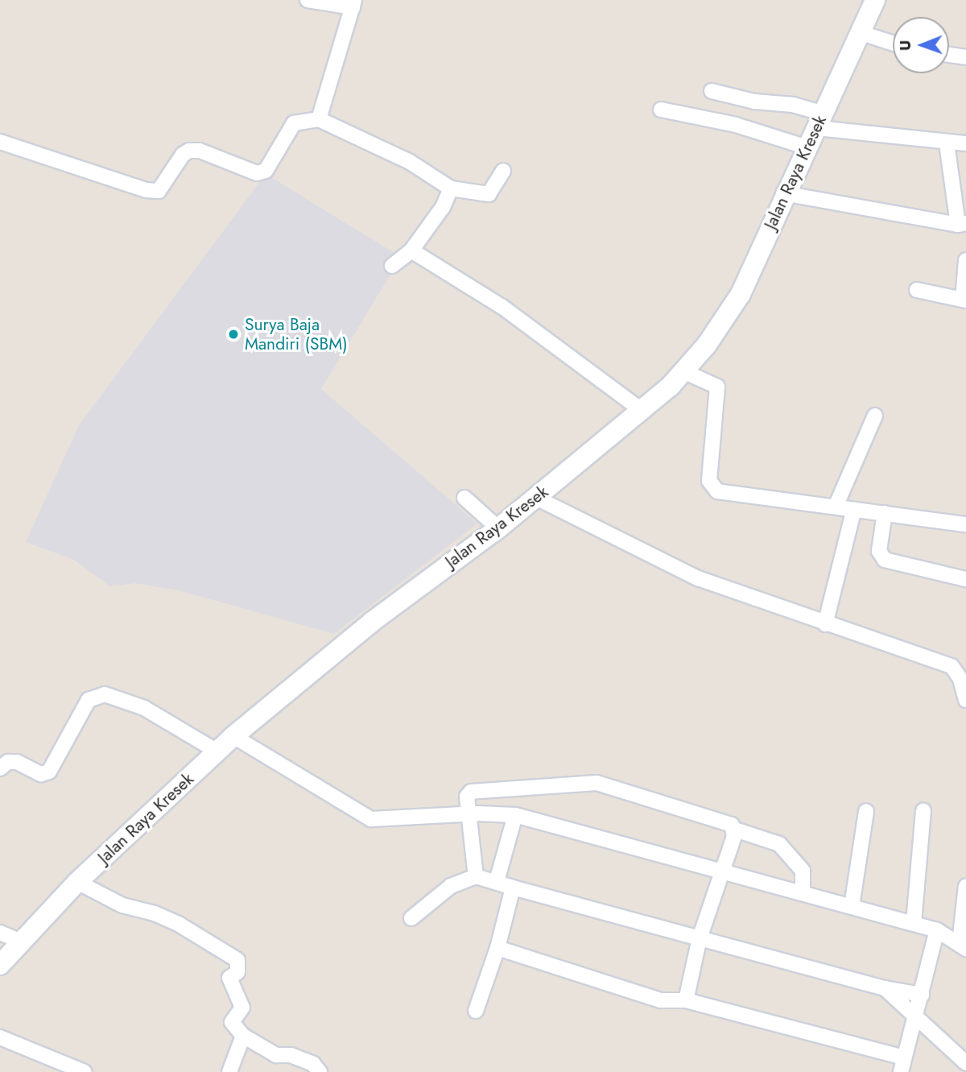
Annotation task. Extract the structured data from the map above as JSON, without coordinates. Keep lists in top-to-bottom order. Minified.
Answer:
{"streets":{"main road":["Jalan Raya Kresek"]},"places":["Surya Baja Mandiri (SBM)"],"north":"left"}
